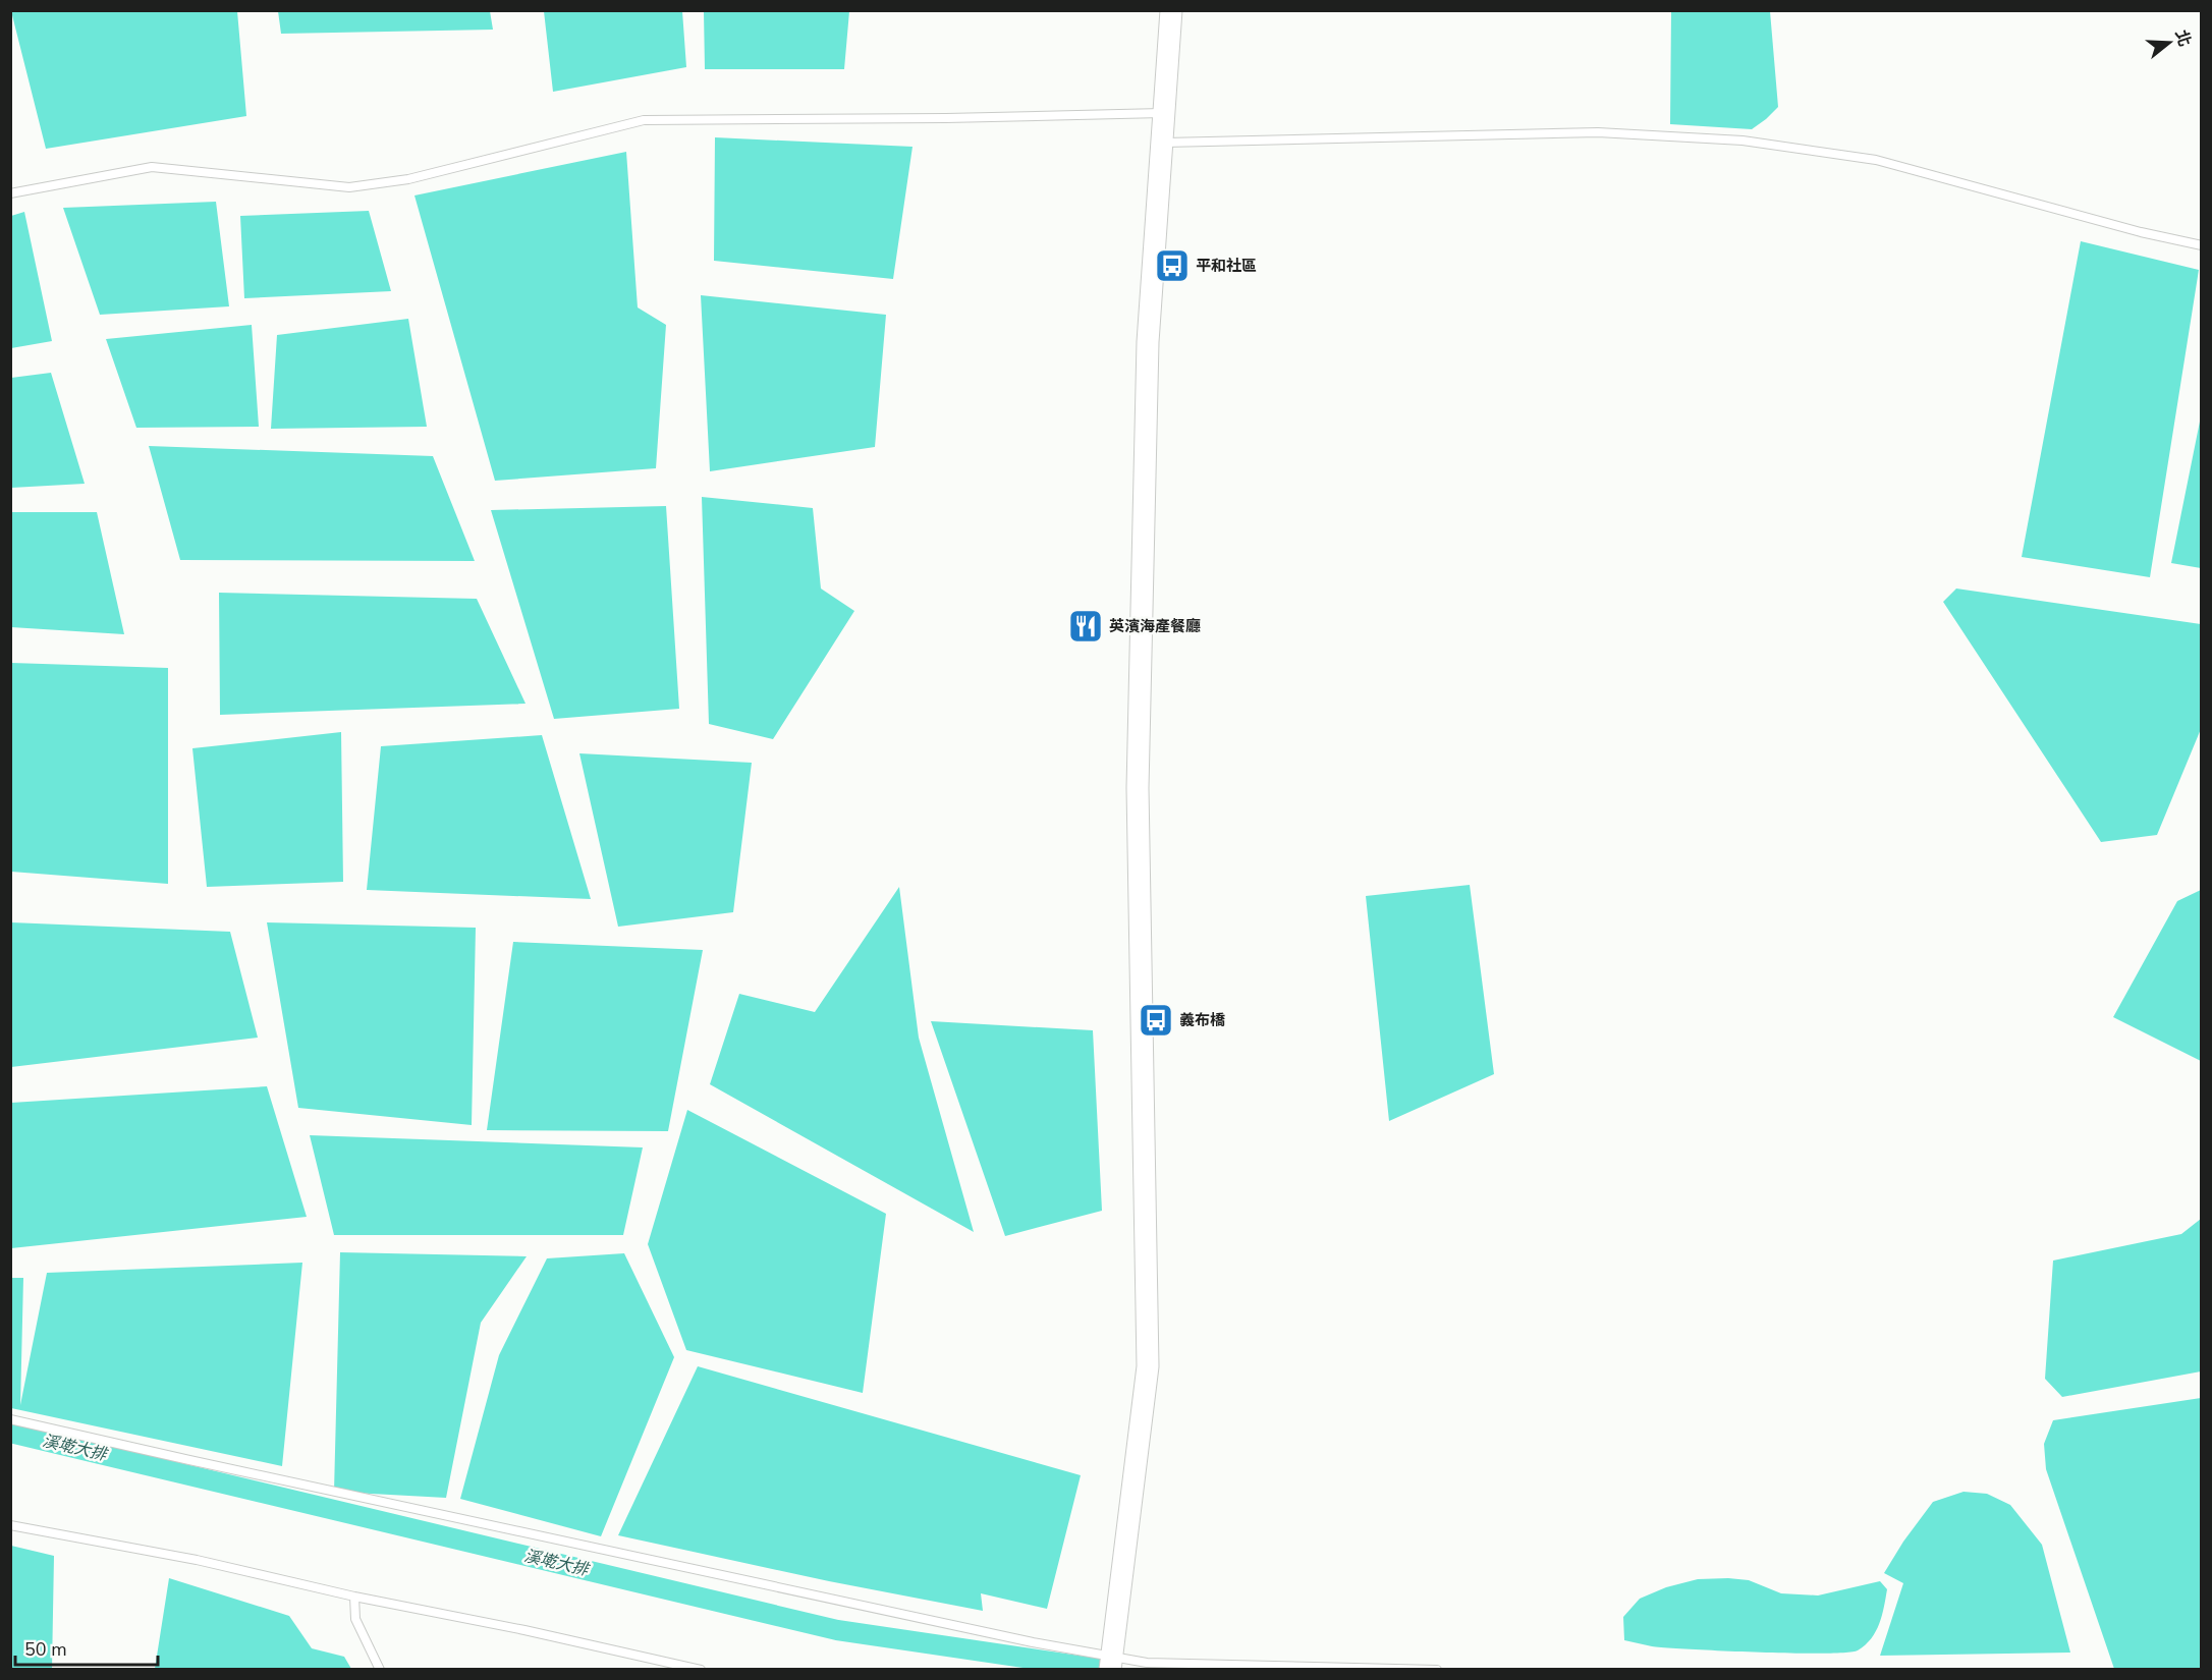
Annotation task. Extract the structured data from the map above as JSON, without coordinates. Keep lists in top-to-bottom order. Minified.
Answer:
{"water":["溪墘大排"],"places":{"bus stop":["平和社區","義布橋"],"restaurant":["英濱海產餐廳"]},"scale_bar":"50 m","north":"right"}
